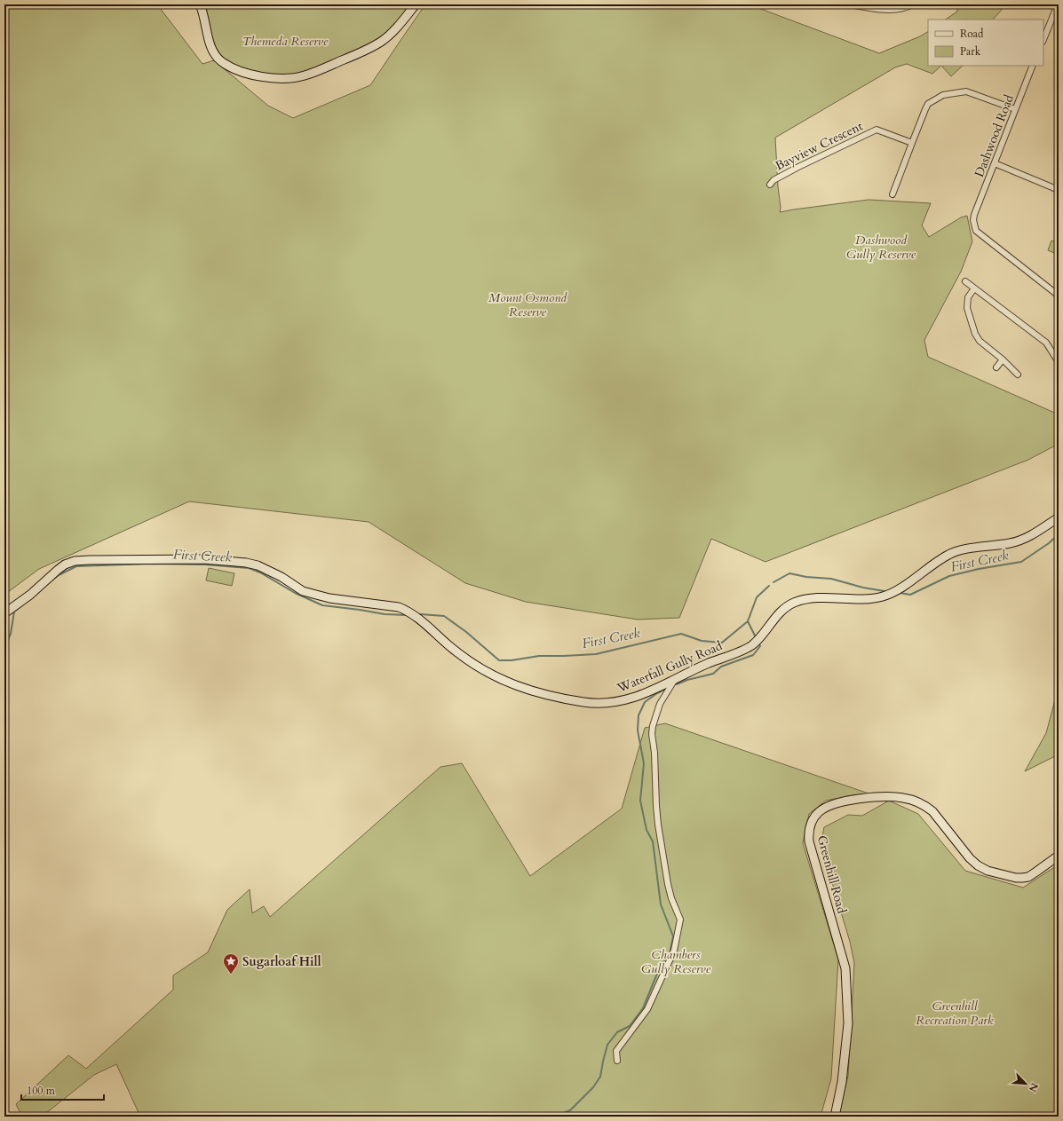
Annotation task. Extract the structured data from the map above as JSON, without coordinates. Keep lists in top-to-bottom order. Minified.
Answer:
{"streets":{"street":["Dashwood Road","Bayview Crescent","Waterfall Gully Road","Greenhill Road"]},"water":["First Creek"],"parks":["Themeda Reserve","Dashwood Gully Reserve","Mount Osmond Reserve","Chambers Gully Reserve","Greenhill Recreation Park"],"places":{"place":["Sugarloaf Hill"]},"legend":["Road","Park"],"scale_bar":"100 m","north":"bottom right"}
